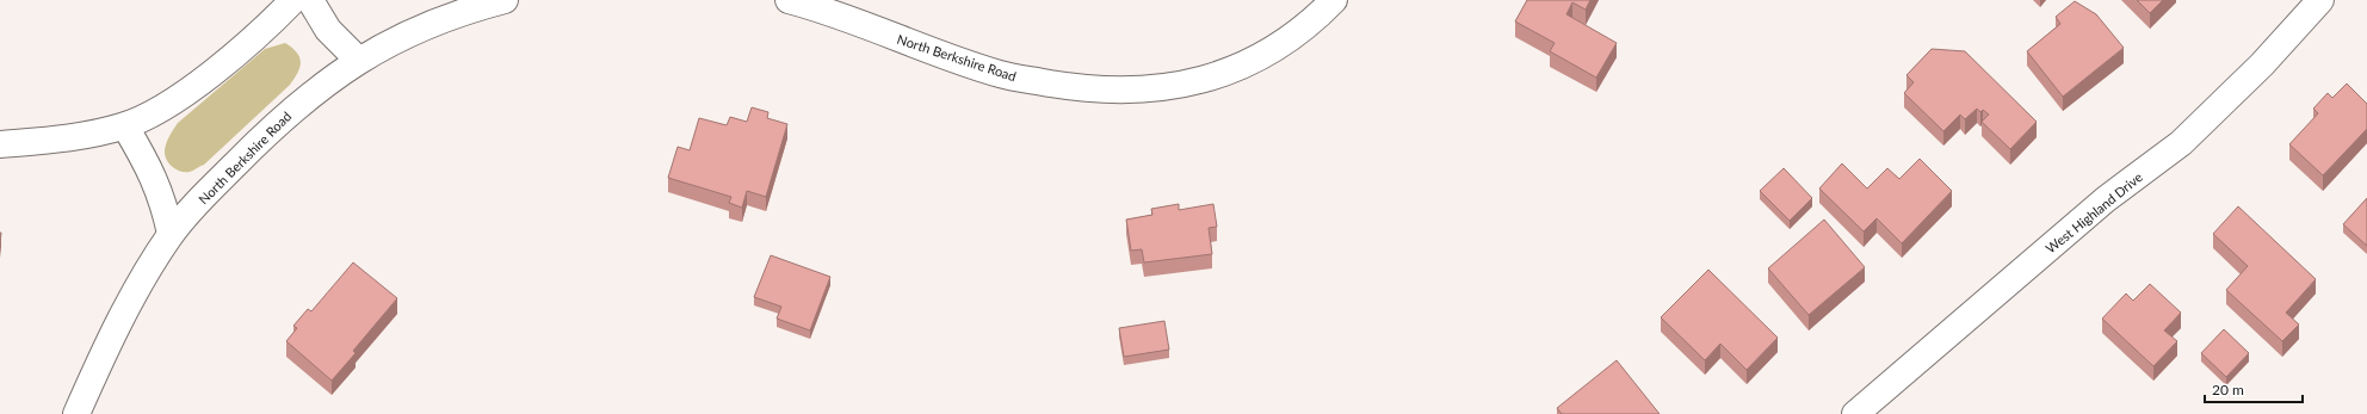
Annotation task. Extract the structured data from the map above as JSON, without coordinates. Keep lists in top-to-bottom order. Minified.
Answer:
{"streets":{"street":["North Berkshire Road","West Highland Drive"]},"scale_bar":"20 m"}
